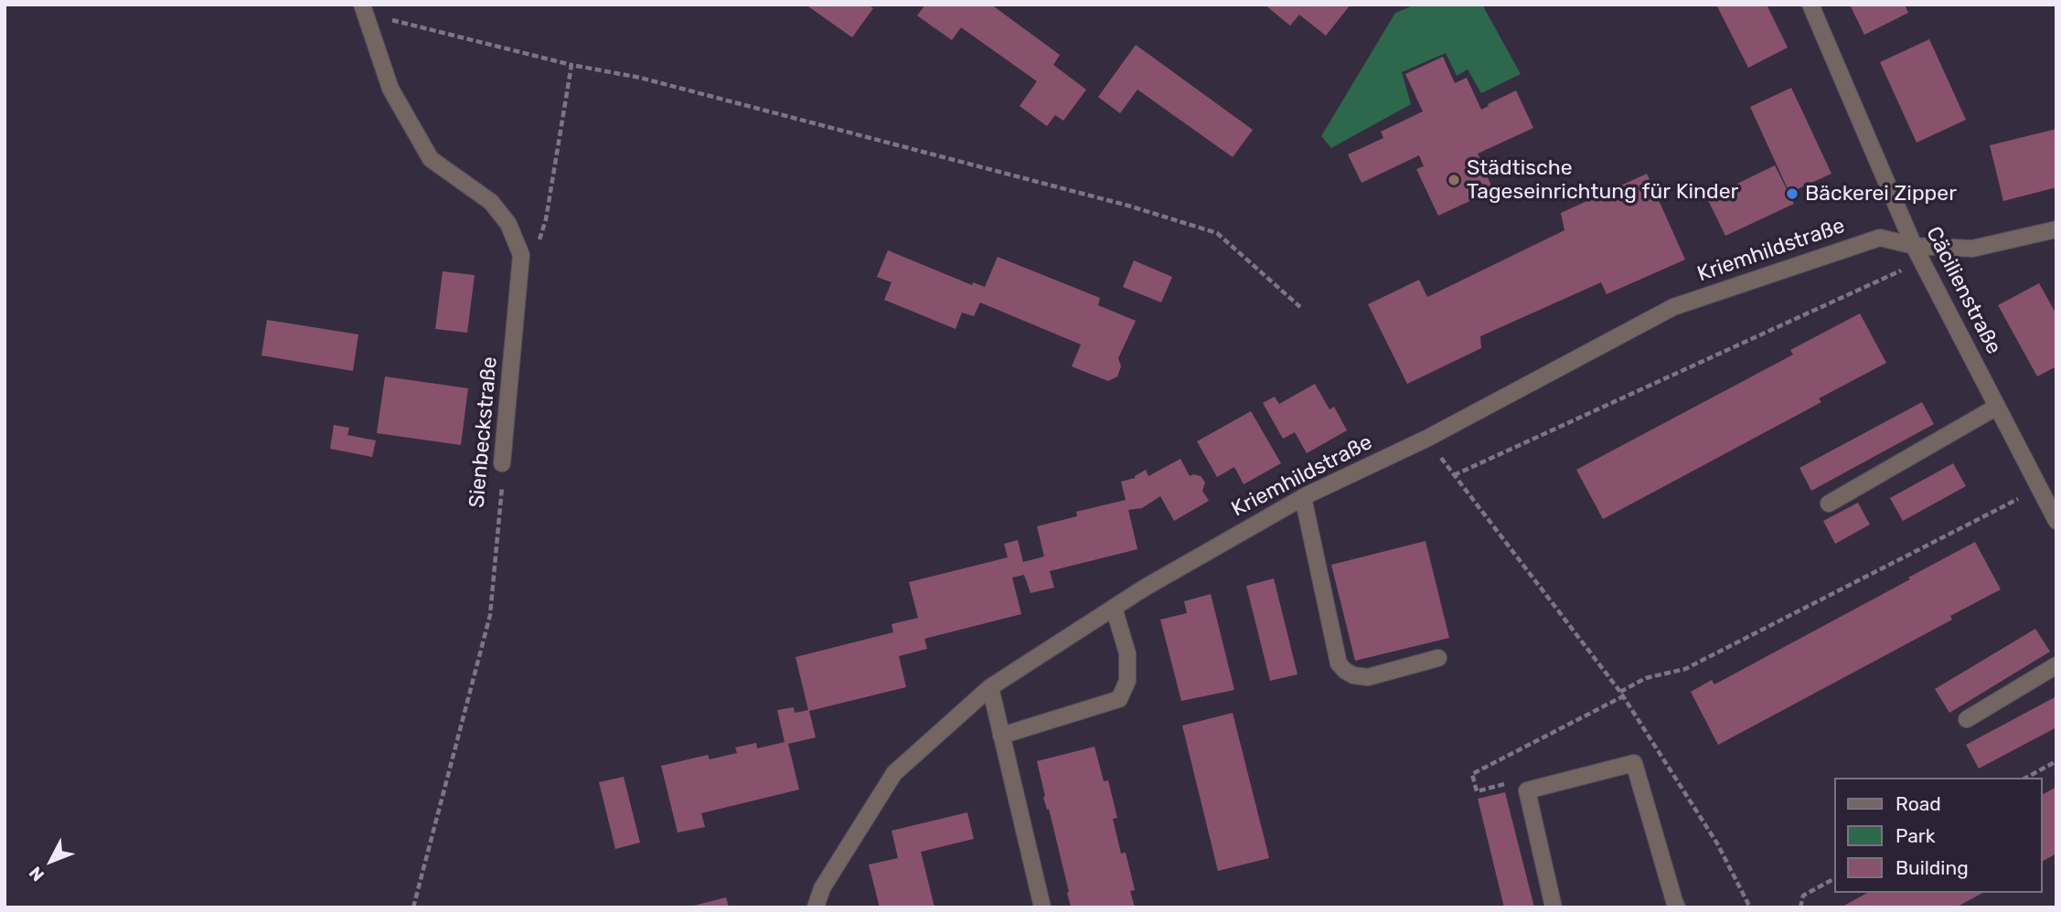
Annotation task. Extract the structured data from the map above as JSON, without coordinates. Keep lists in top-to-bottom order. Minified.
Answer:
{"streets":{"street":["Kriemhildstraße","Cäcilienstraße","Sienbeckstraße"]},"crossings":[["Kriemhildstraße","Cäcilienstraße"]],"places":["Städtische Tageseinrichtung für Kinder","Bäckerei Zipper"],"legend":["Road","Park","Building"],"north":"bottom left"}
